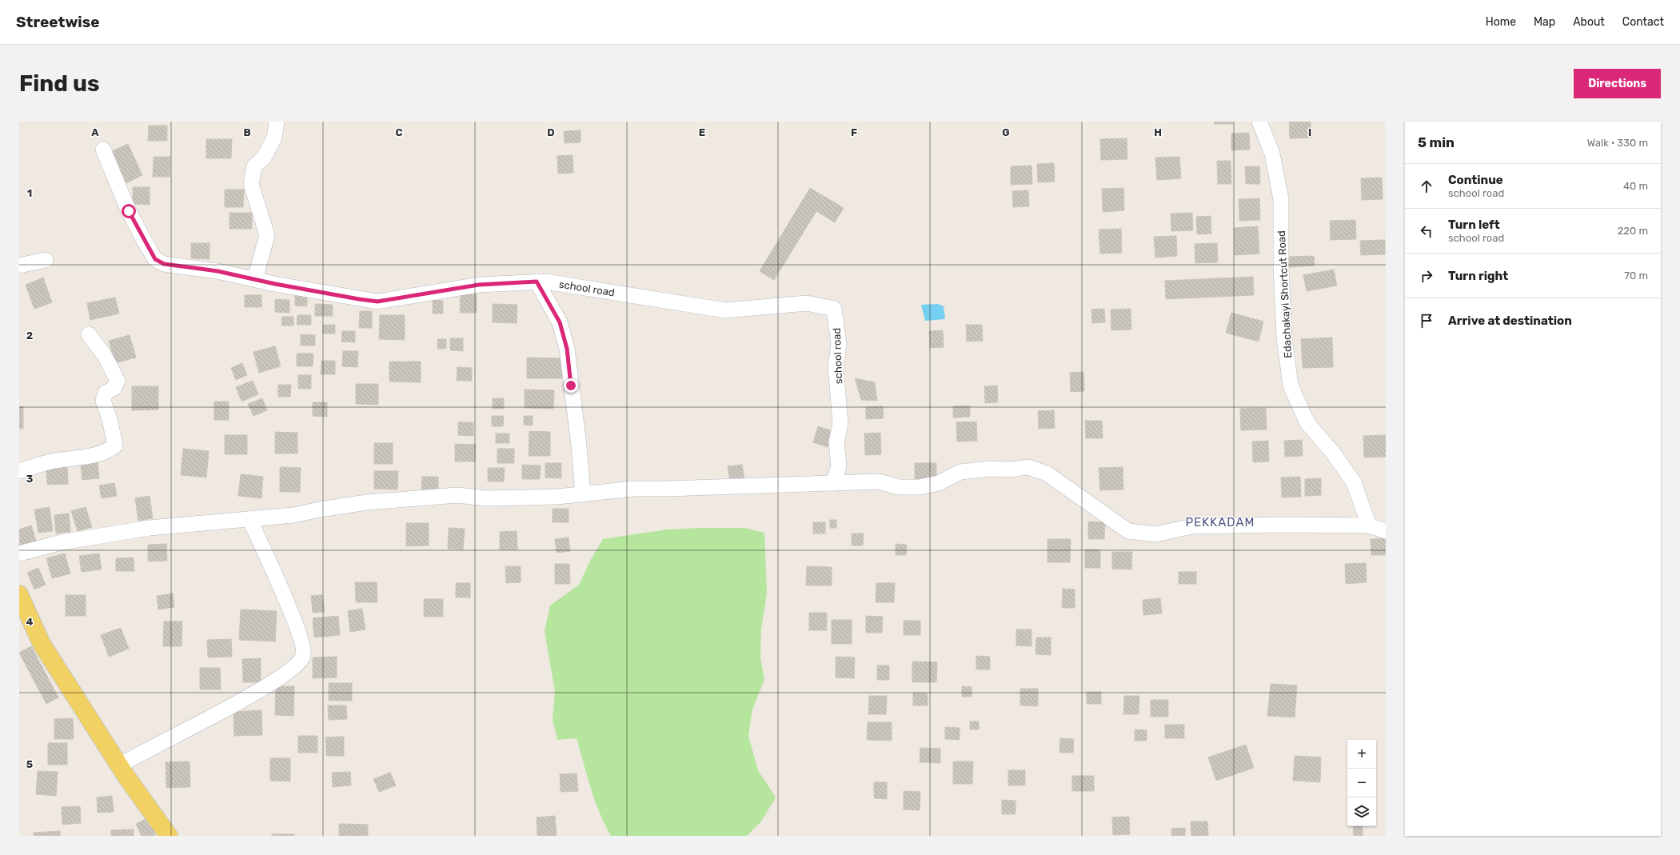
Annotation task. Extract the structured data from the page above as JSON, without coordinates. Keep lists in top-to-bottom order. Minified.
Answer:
{"streets":{"street":["school road","Edachakayi Shortcut Road"]},"districts":["PEKKADAM"],"page":{"header":"Streetwise","nav":["Home","Map","About","Contact"],"buttons":"Directions","title":"Find us","heading":["5 min","Walk · 330 m"],"list":[["Continue","school road","40 m"],["Turn left","school road","220 m"],["Turn right","70 m"],"Arrive at destination"],"map_buttons":["+","−"]},"grid":{"columns":["A","B","C","D","E","F","G","H","I"],"rows":["1","2","3","4","5"]}}
